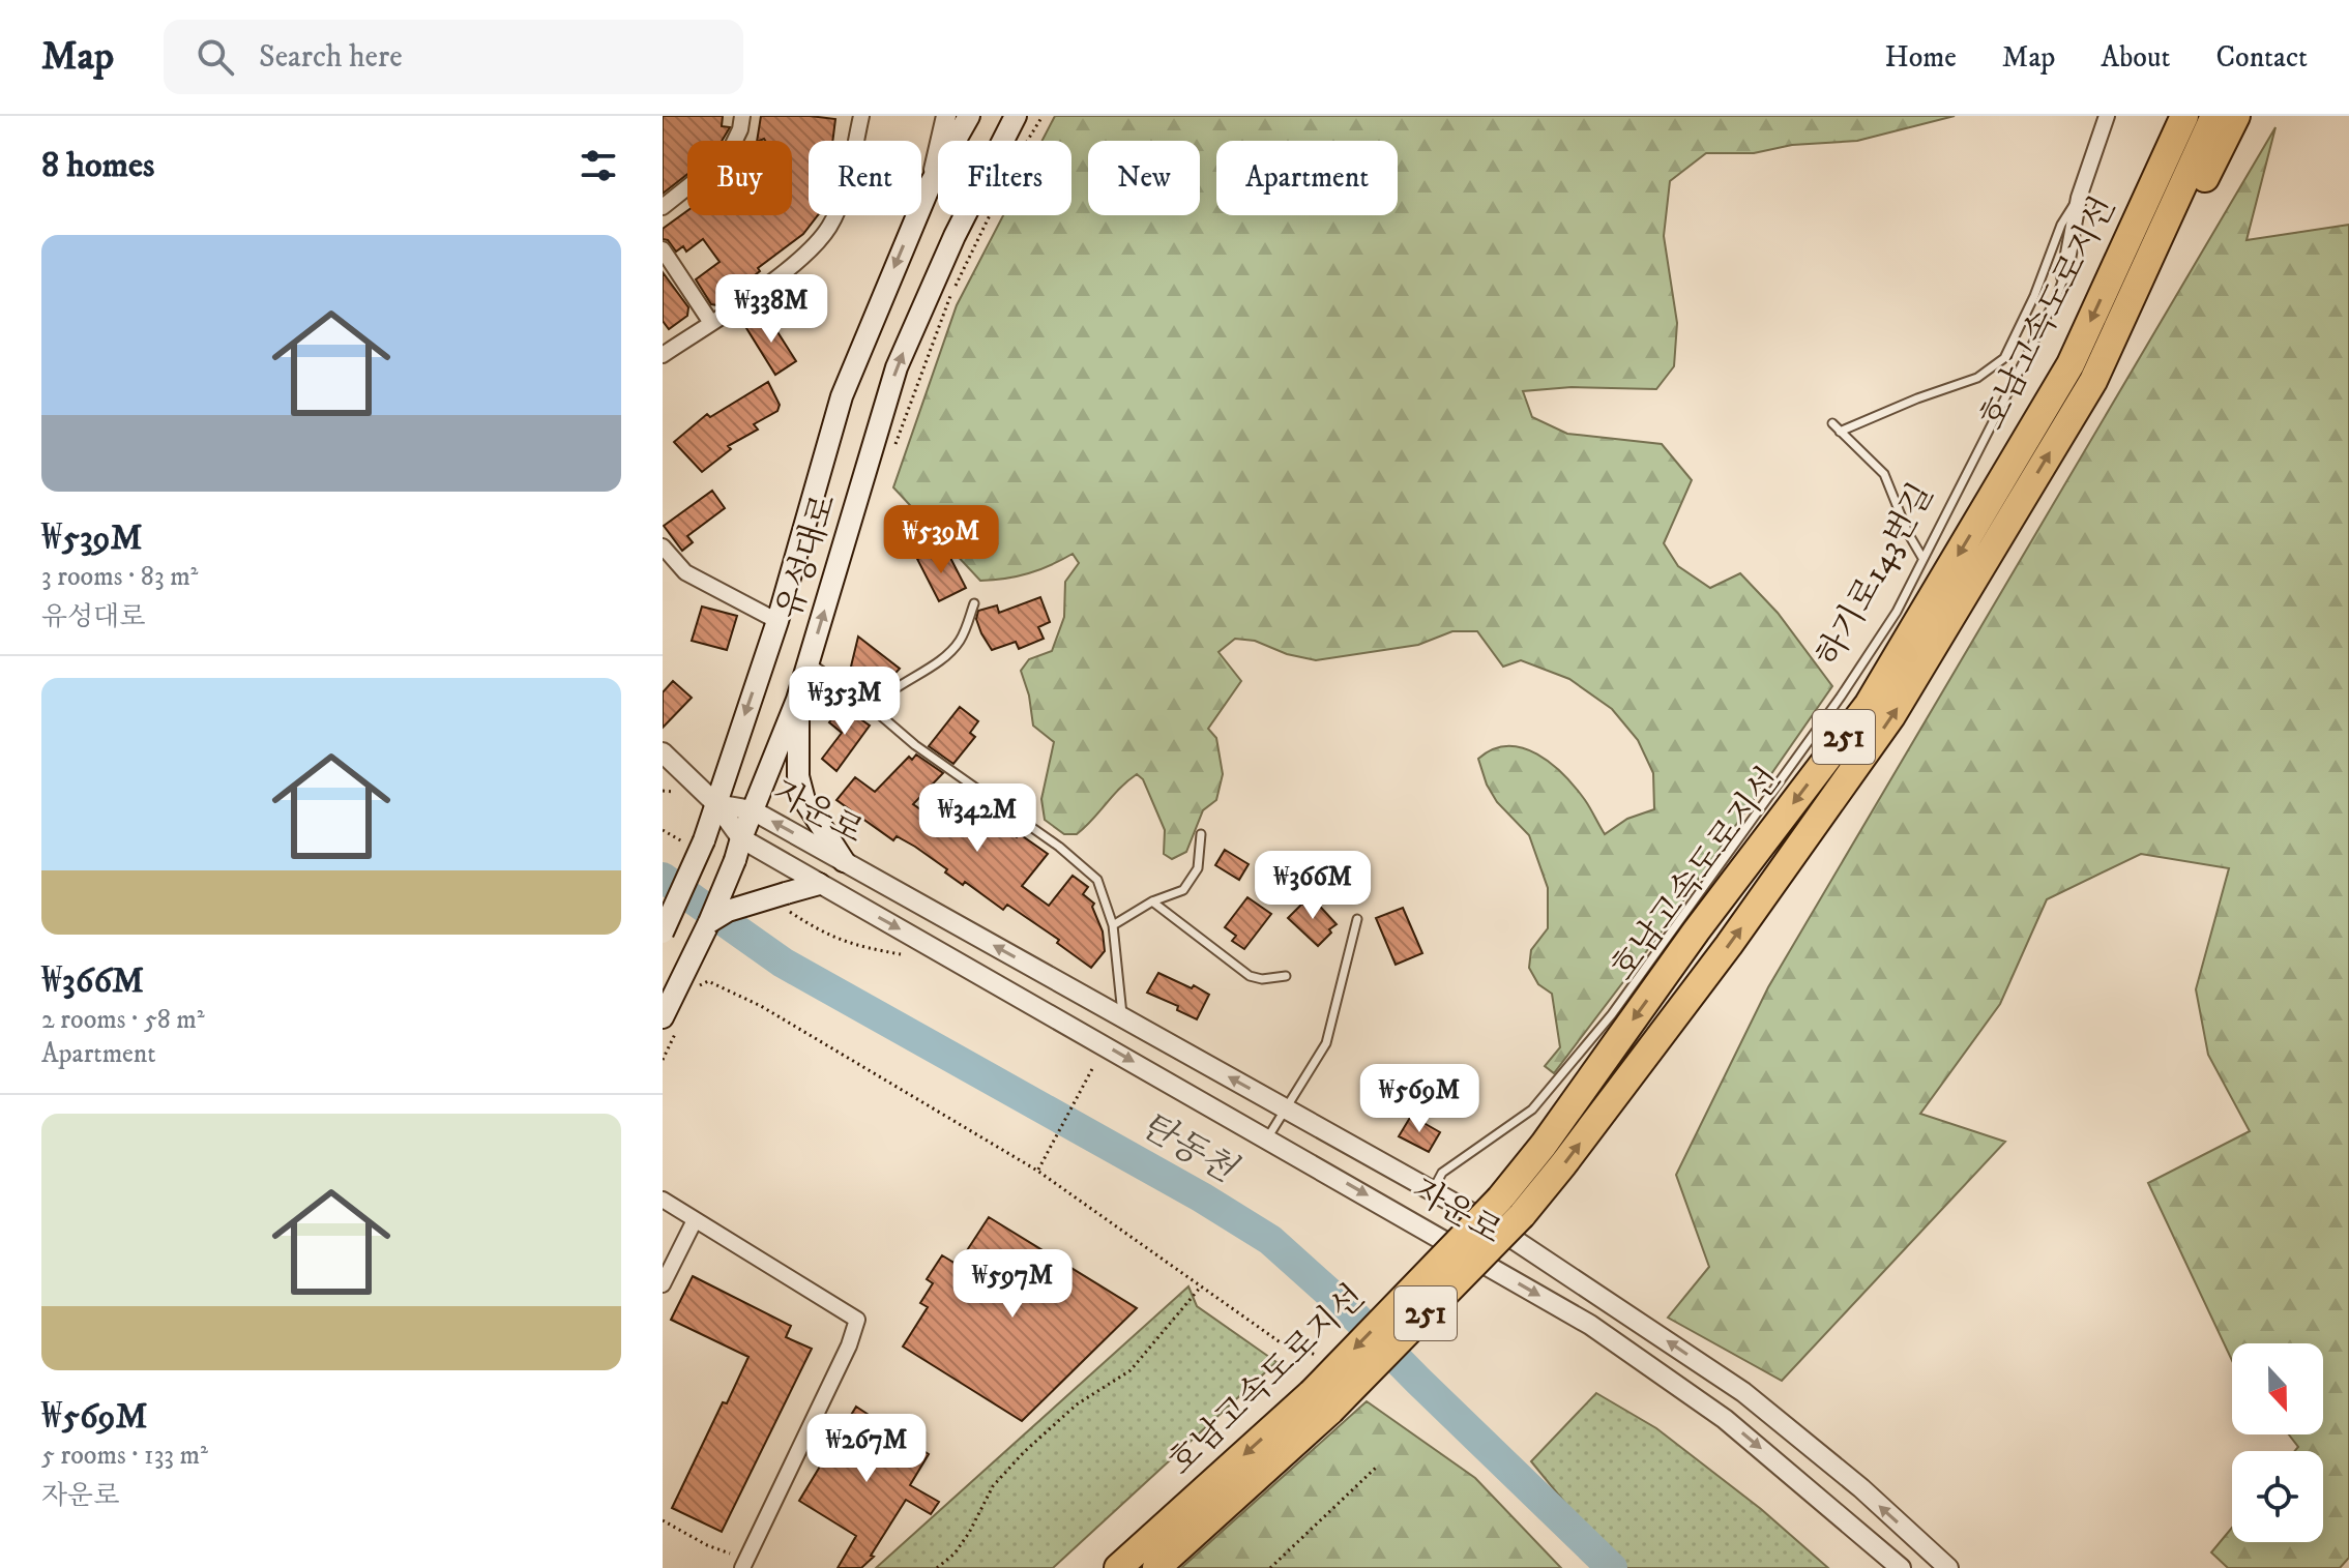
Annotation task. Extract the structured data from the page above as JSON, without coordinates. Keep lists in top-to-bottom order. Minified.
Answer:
{"streets":{"highway":["호남고속도로지선","251"],"main road":["유성대로"],"street":["하기로143번길","자운로"]},"crossings":[["유성대로","자운로"],["하기로143번길","자운로"]],"water":["탄동천"],"north":"bottom","page":{"header":"Map","search":"Search here","nav":["Home","Map","About","Contact"],"heading":"8 homes","chip":["Buy","Rent","Filters","New","Apartment"],"list":[{"name":"₩539M","note":"3 rooms · 83 m² · 유성대로"},{"name":"₩366M","note":"2 rooms · 58 m² · Apartment"},{"name":"₩569M","note":"5 rooms · 133 m² · 자운로"}],"price":["₩338M","₩539M","₩353M","₩342M","₩366M","₩569M","₩597M","₩267M"]}}
